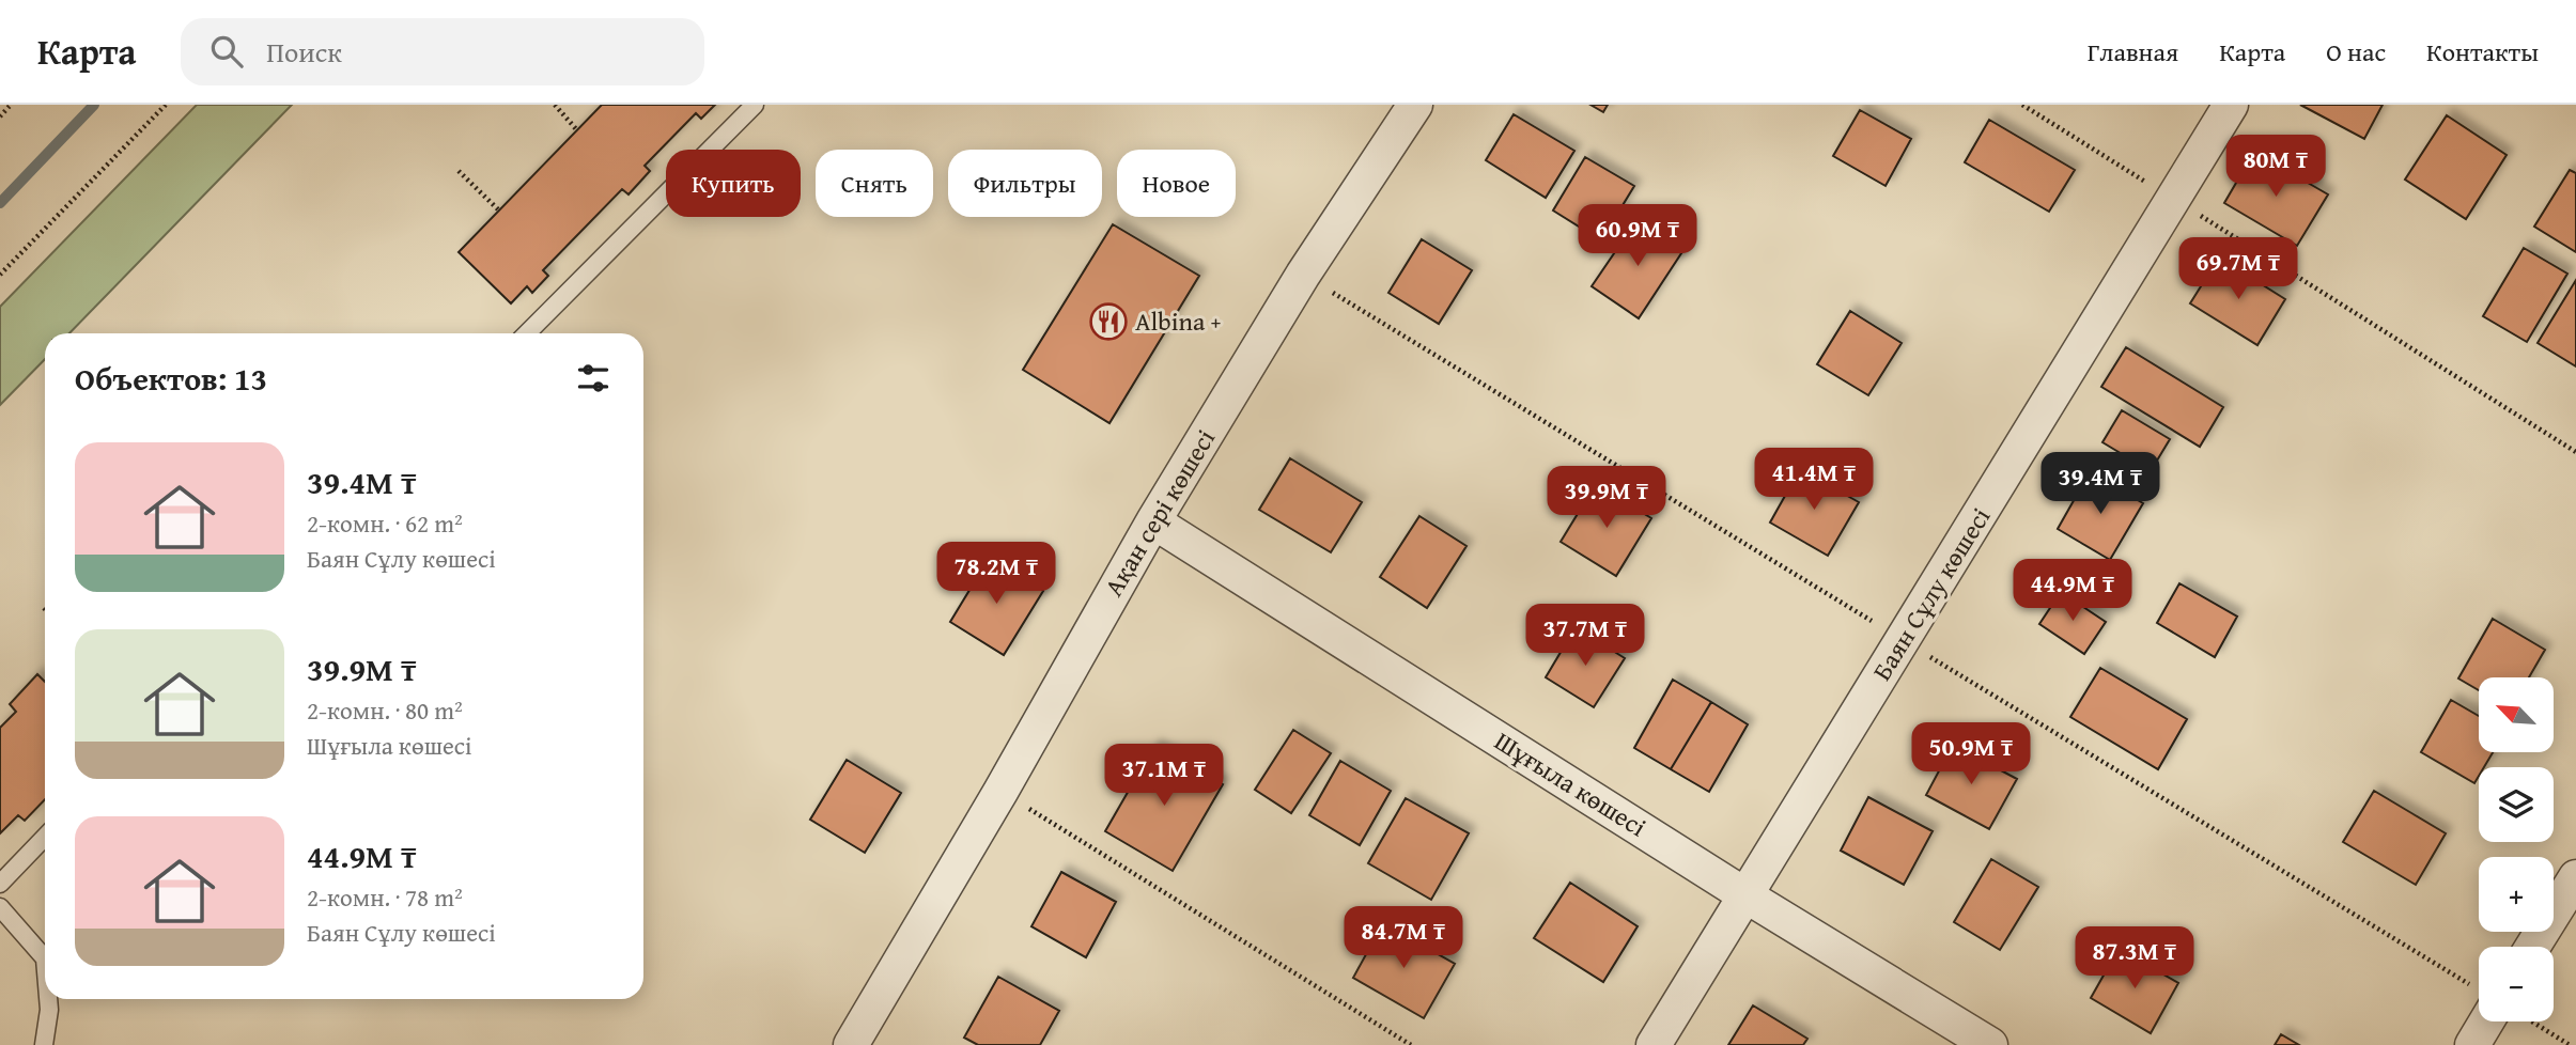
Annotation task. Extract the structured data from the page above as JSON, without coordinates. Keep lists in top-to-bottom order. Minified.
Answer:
{"streets":{"street":["Ақан сері көшесі","Баян Сұлу көшесі","Шұғыла көшесі"]},"crossings":[["Ақан сері көшесі","Шұғыла көшесі"],["Баян Сұлу көшесі","Шұғыла көшесі"]],"places":{"restaurant":["Albina +"]},"north":"top left","page":{"header":"Карта","search":"Поиск","nav":["Главная","Карта","О нас","Контакты"],"price":["80M ₸","60.9M ₸","69.7M ₸","41.4M ₸","39.4M ₸","39.9M ₸","78.2M ₸","44.9M ₸","37.7M ₸","50.9M ₸","37.1M ₸","84.7M ₸","87.3M ₸"],"chip":["Купить","Снять","Фильтры","Новое"],"heading":"Объектов: 13","list":[{"name":"39.4M ₸","note":"2-комн. · 62 m² · Баян Сұлу көшесі"},{"name":"39.9M ₸","note":"2-комн. · 80 m² · Шұғыла көшесі"},{"name":"44.9M ₸","note":"2-комн. · 78 m² · Баян Сұлу көшесі"}],"map_buttons":["+","−"]}}
